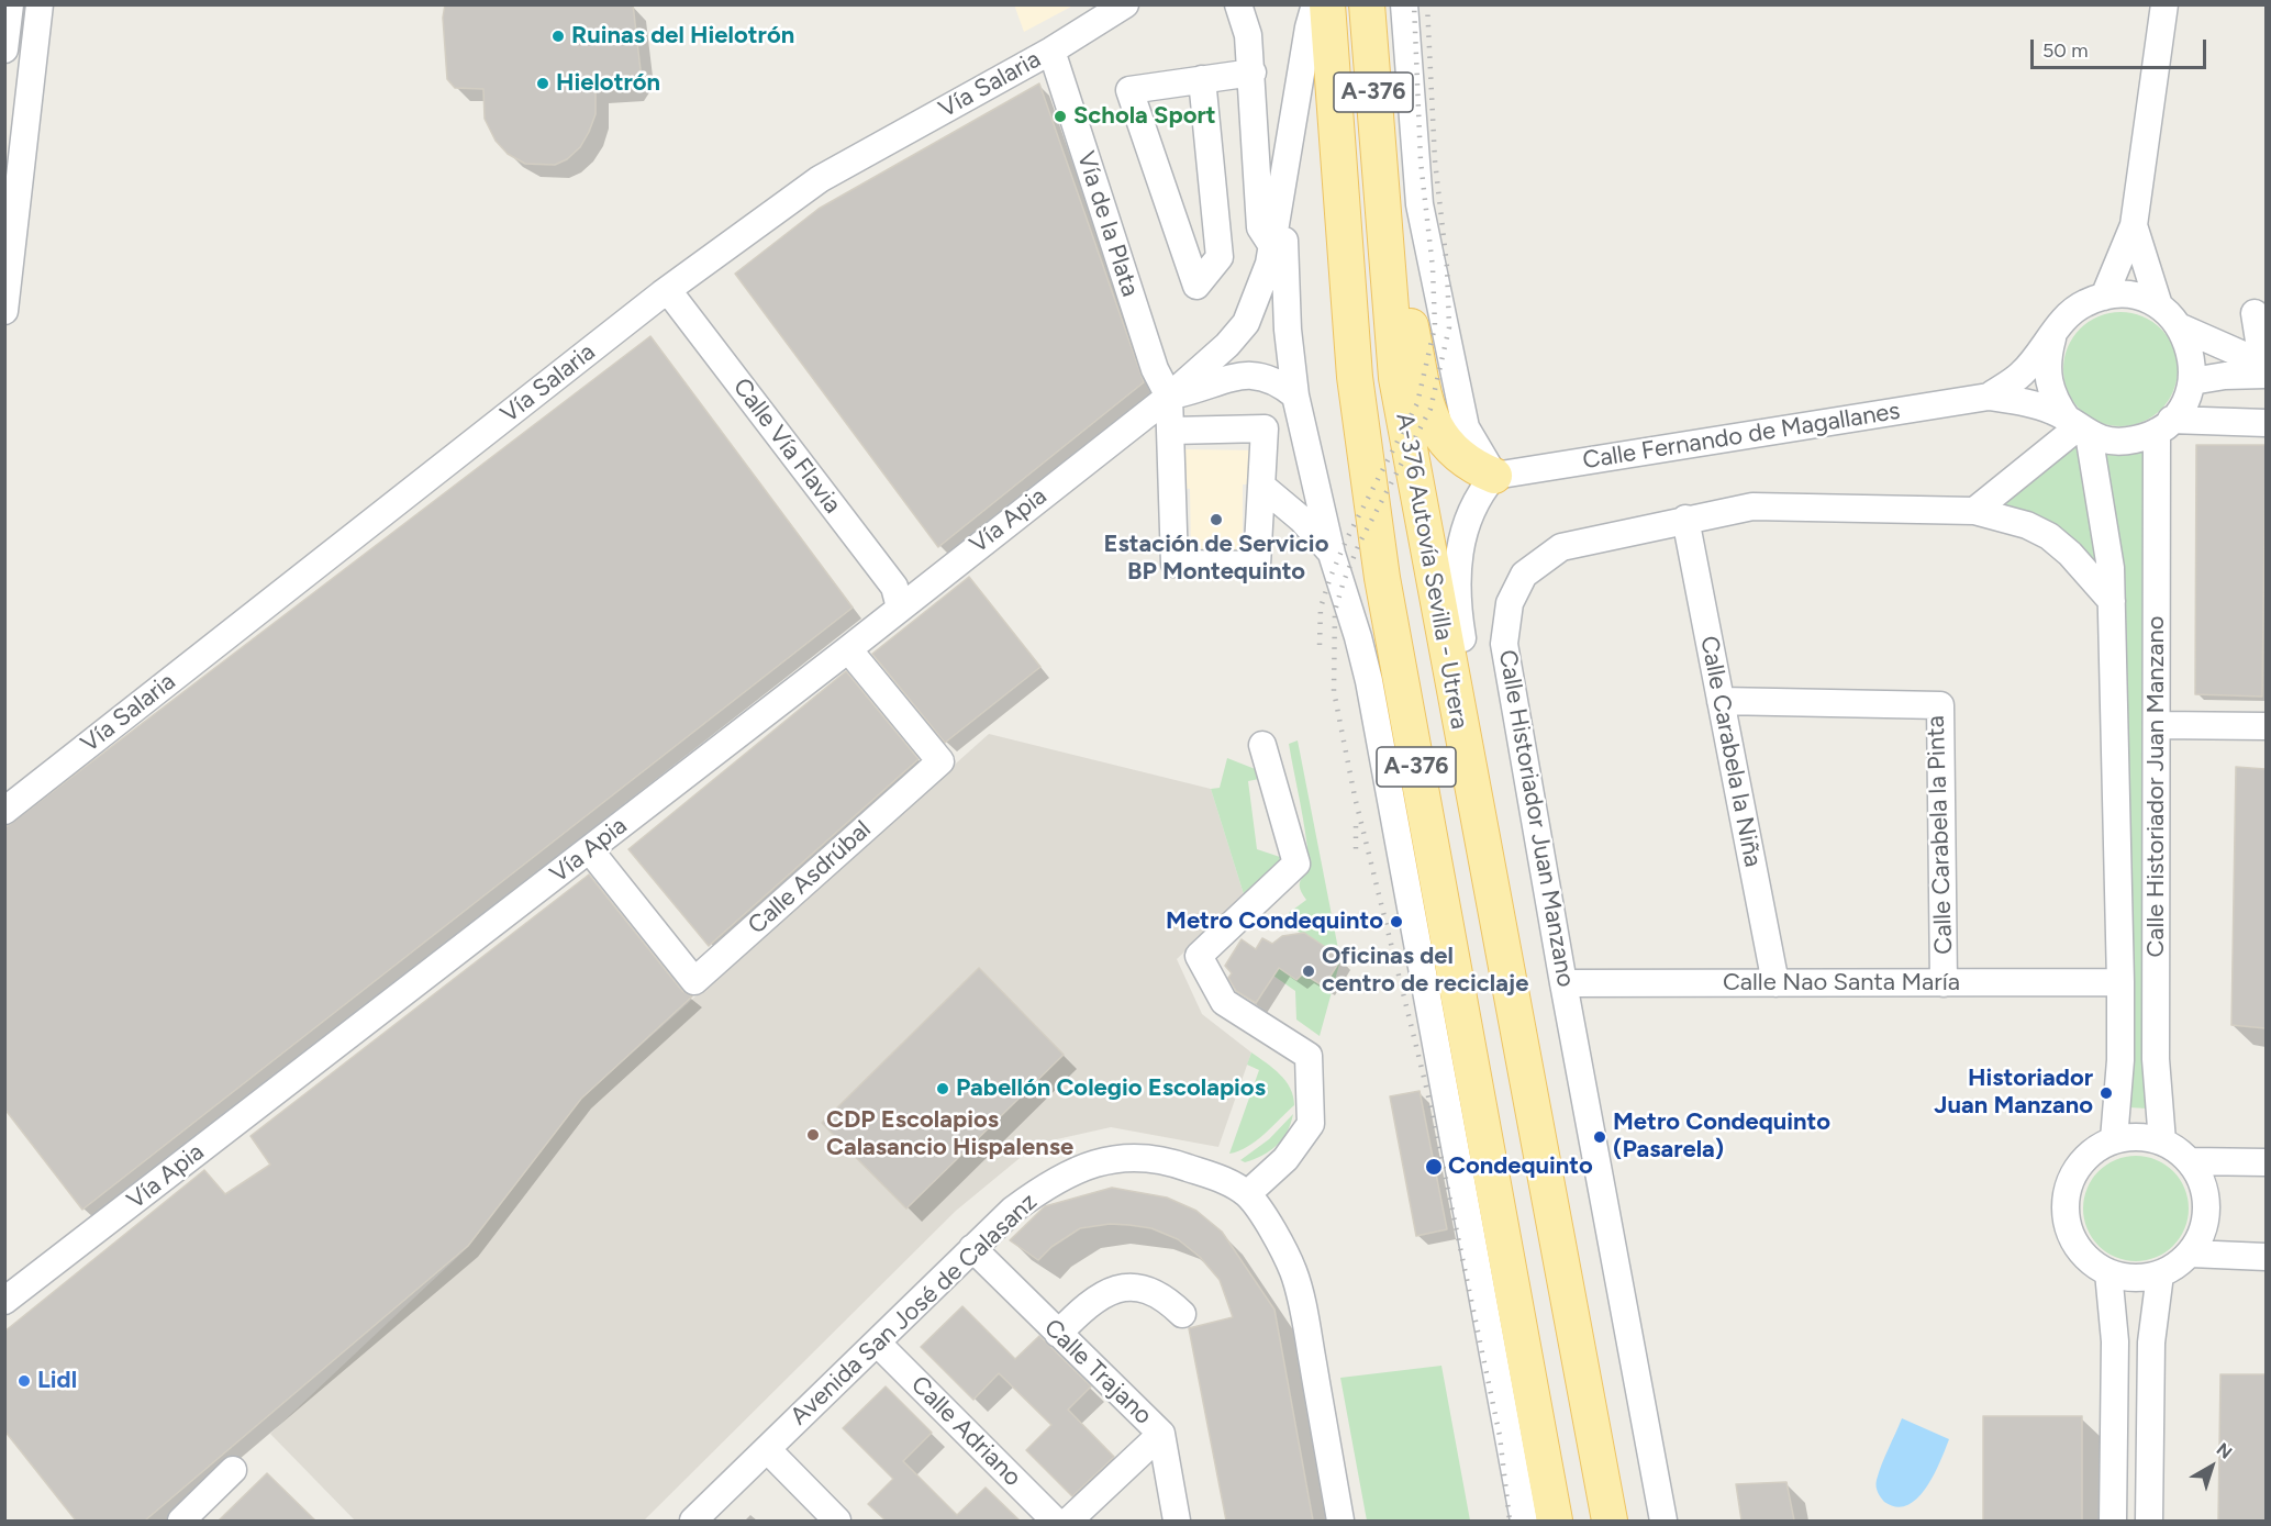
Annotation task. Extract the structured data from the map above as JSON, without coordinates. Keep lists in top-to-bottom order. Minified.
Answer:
{"streets":{"main road":["A-376","A-376 Autovía Sevilla - Utrera"],"street":["Vía Salaria","Vía de la Plata","Calle Fernando de Magallanes","Calle Vía Flavia","Vía Apia","Calle Carabela la Niña","Calle Historiador Juan Manzano","Calle Carabela la Pinta","Calle Asdrúbal","Calle Nao Santa María","Avenida San José de Calasanz","Calle Trajano","Calle Adriano"]},"crossings":[["Vía Salaria","Vía de la Plata"],["Vía Salaria","Calle Vía Flavia"],["Vía de la Plata","Vía Apia"],["Calle Vía Flavia","Vía Apia"],["Vía Apia","Calle Asdrúbal"],["Calle Carabela la Niña","Calle Historiador Juan Manzano"],["Calle Carabela la Niña","Calle Carabela la Pinta"],["Calle Carabela la Niña","Calle Nao Santa María"],["Calle Historiador Juan Manzano","Calle Nao Santa María"],["Calle Carabela la Pinta","Calle Nao Santa María"],["Avenida San José de Calasanz","Calle Trajano"],["Avenida San José de Calasanz","Calle Adriano"]],"places":["Ruinas del Hielotrón","Hielotrón","Schola Sport","Estación de Servicio BP Montequinto","Metro Condequinto","Oficinas del centro de reciclaje","Pabellón Colegio Escolapios","Historiador Juan Manzano","CDP Escolapios Calasancio Hispalense","Metro Condequinto (Pasarela)","Condequinto","Lidl"],"scale_bar":"50 m","north":"top right"}
